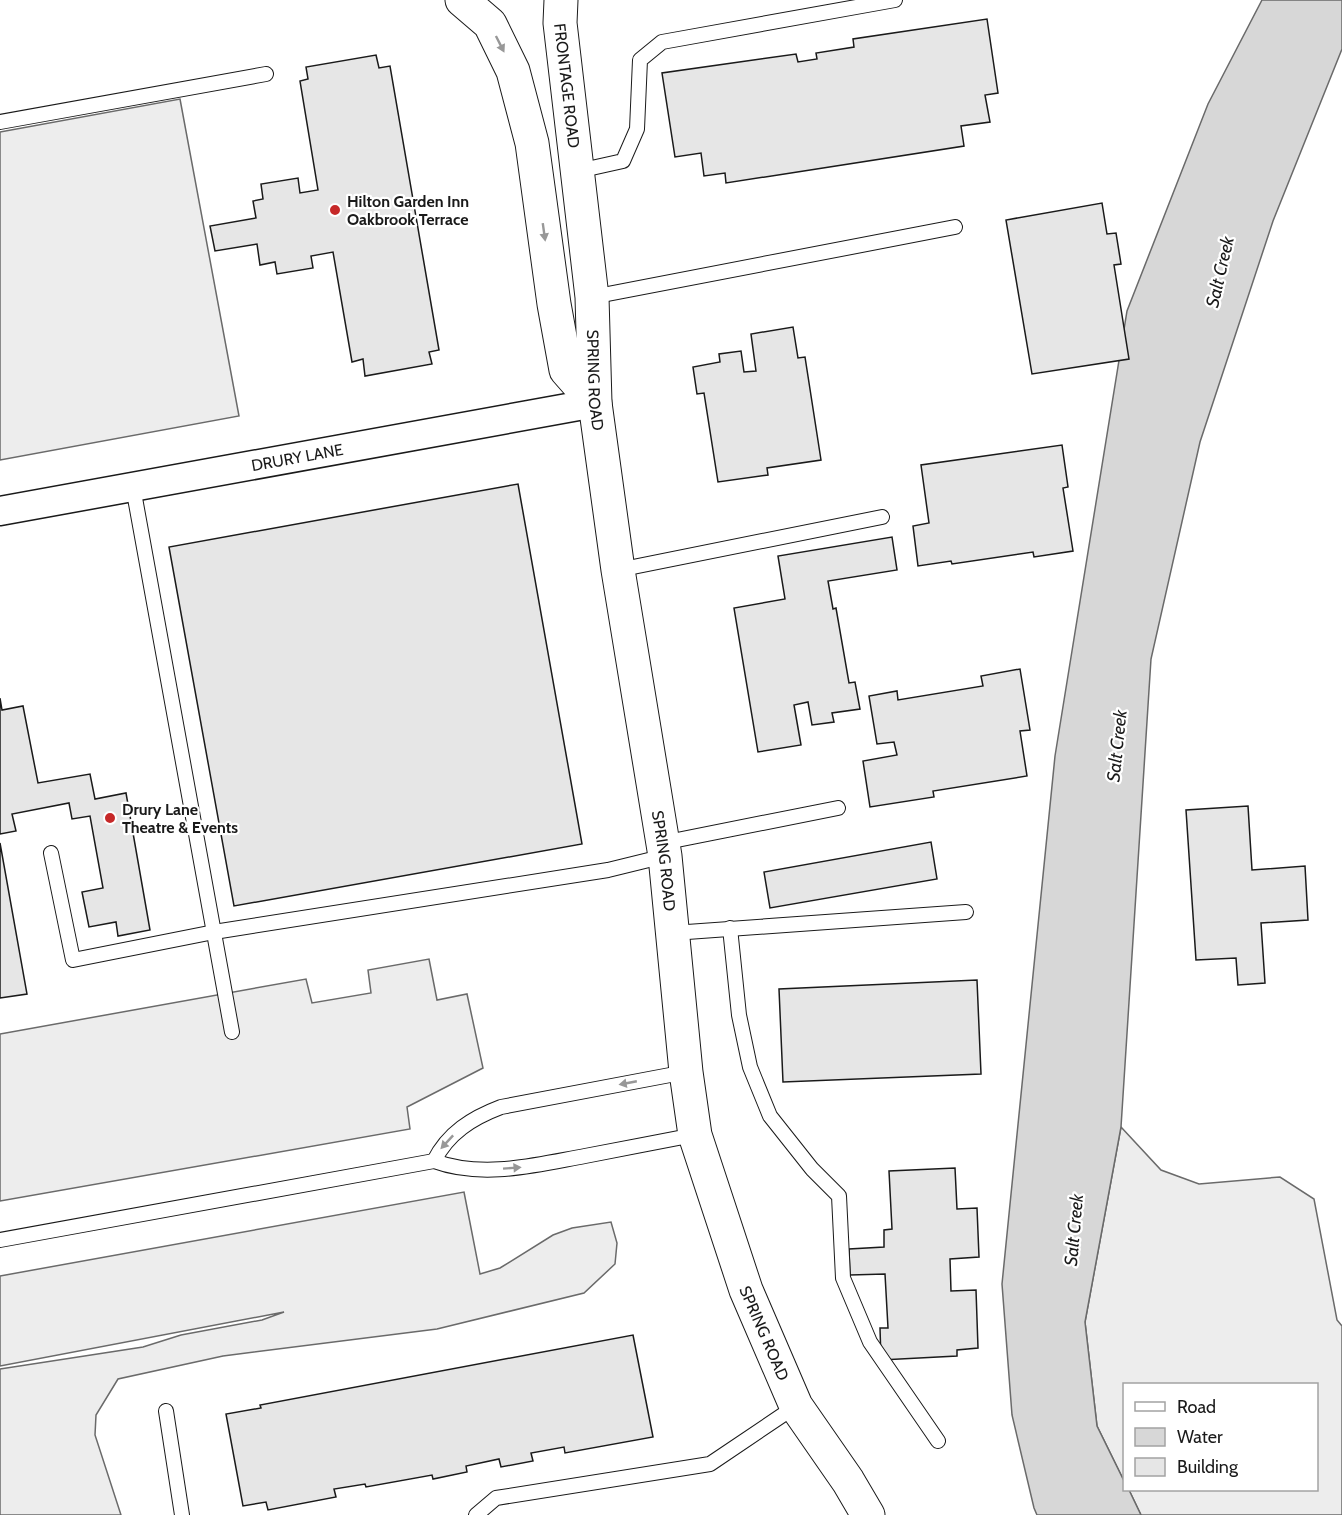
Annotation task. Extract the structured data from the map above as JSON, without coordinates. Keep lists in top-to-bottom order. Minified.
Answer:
{"streets":{"main road":["FRONTAGE ROAD","SPRING ROAD"],"street":["DRURY LANE"]},"crossings":[["FRONTAGE ROAD","SPRING ROAD"],["SPRING ROAD","DRURY LANE"]],"water":["Salt Creek"],"places":["Hilton Garden Inn Oakbrook Terrace","Drury Lane Theatre & Events"],"legend":["Road","Water","Building"]}
